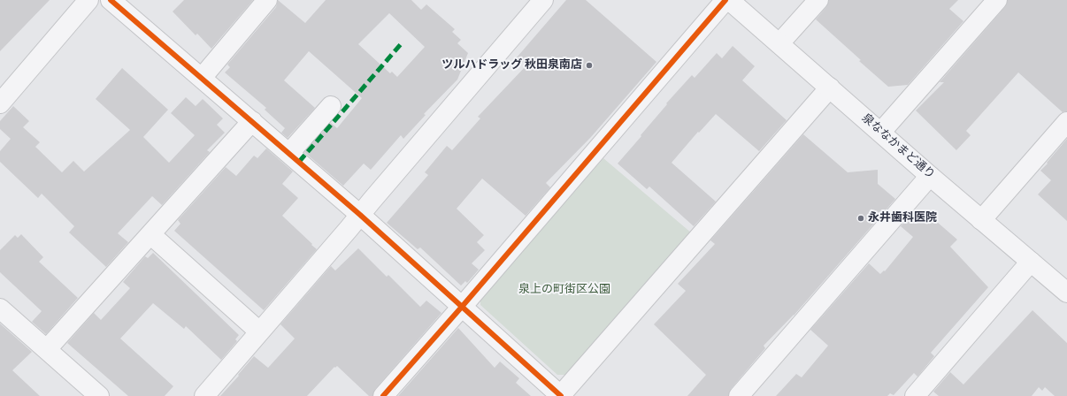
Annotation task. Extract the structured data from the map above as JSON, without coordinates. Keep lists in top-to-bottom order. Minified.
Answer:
{"streets":{"street":["泉ななかまど通り"]},"parks":["泉上の町街区公園"],"places":["ツルハドラッグ 秋田泉南店","永井歯科医院"]}
